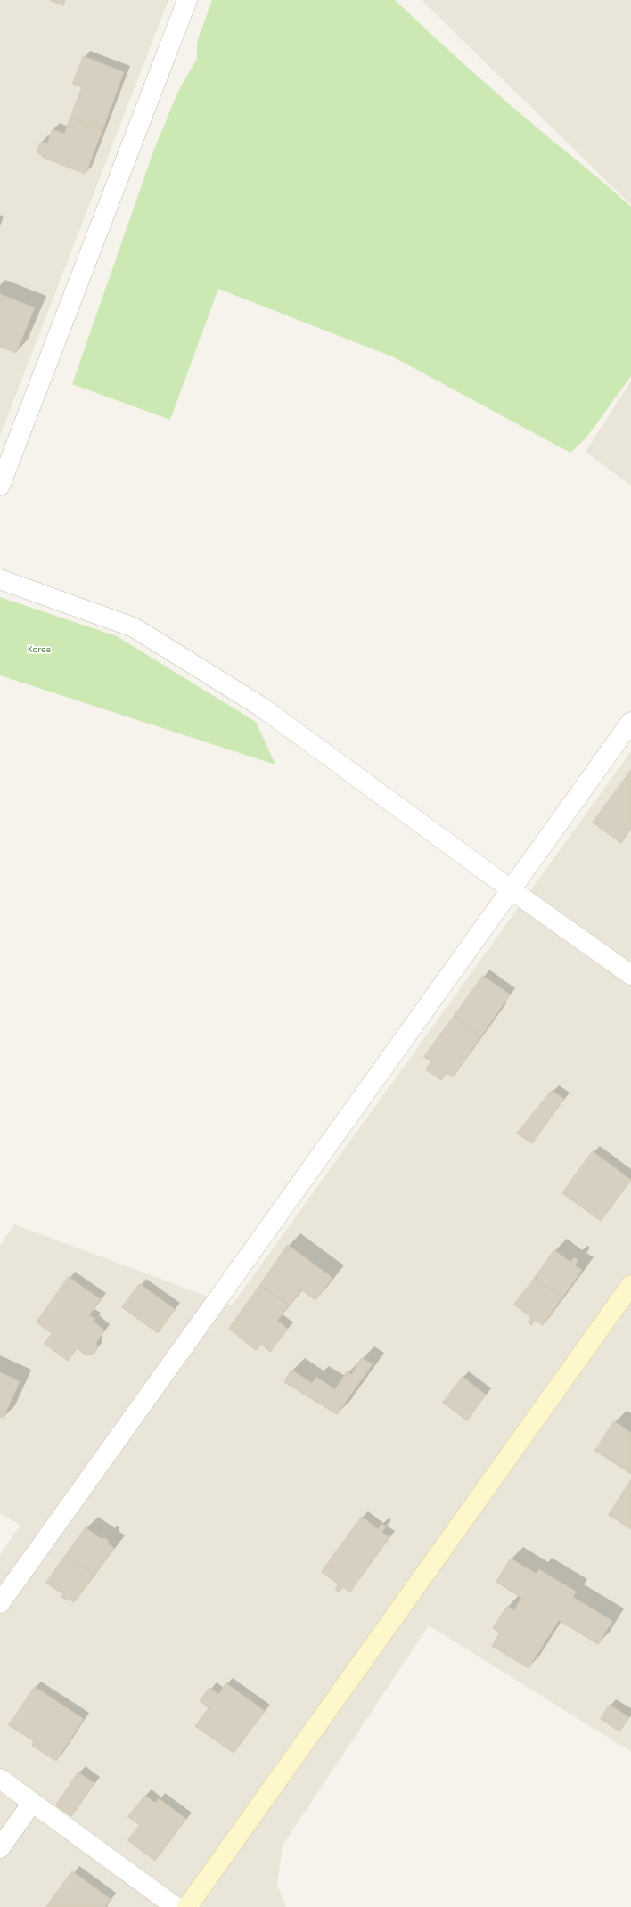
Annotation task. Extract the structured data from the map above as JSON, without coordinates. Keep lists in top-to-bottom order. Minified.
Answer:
{"parks":["Korea"]}
